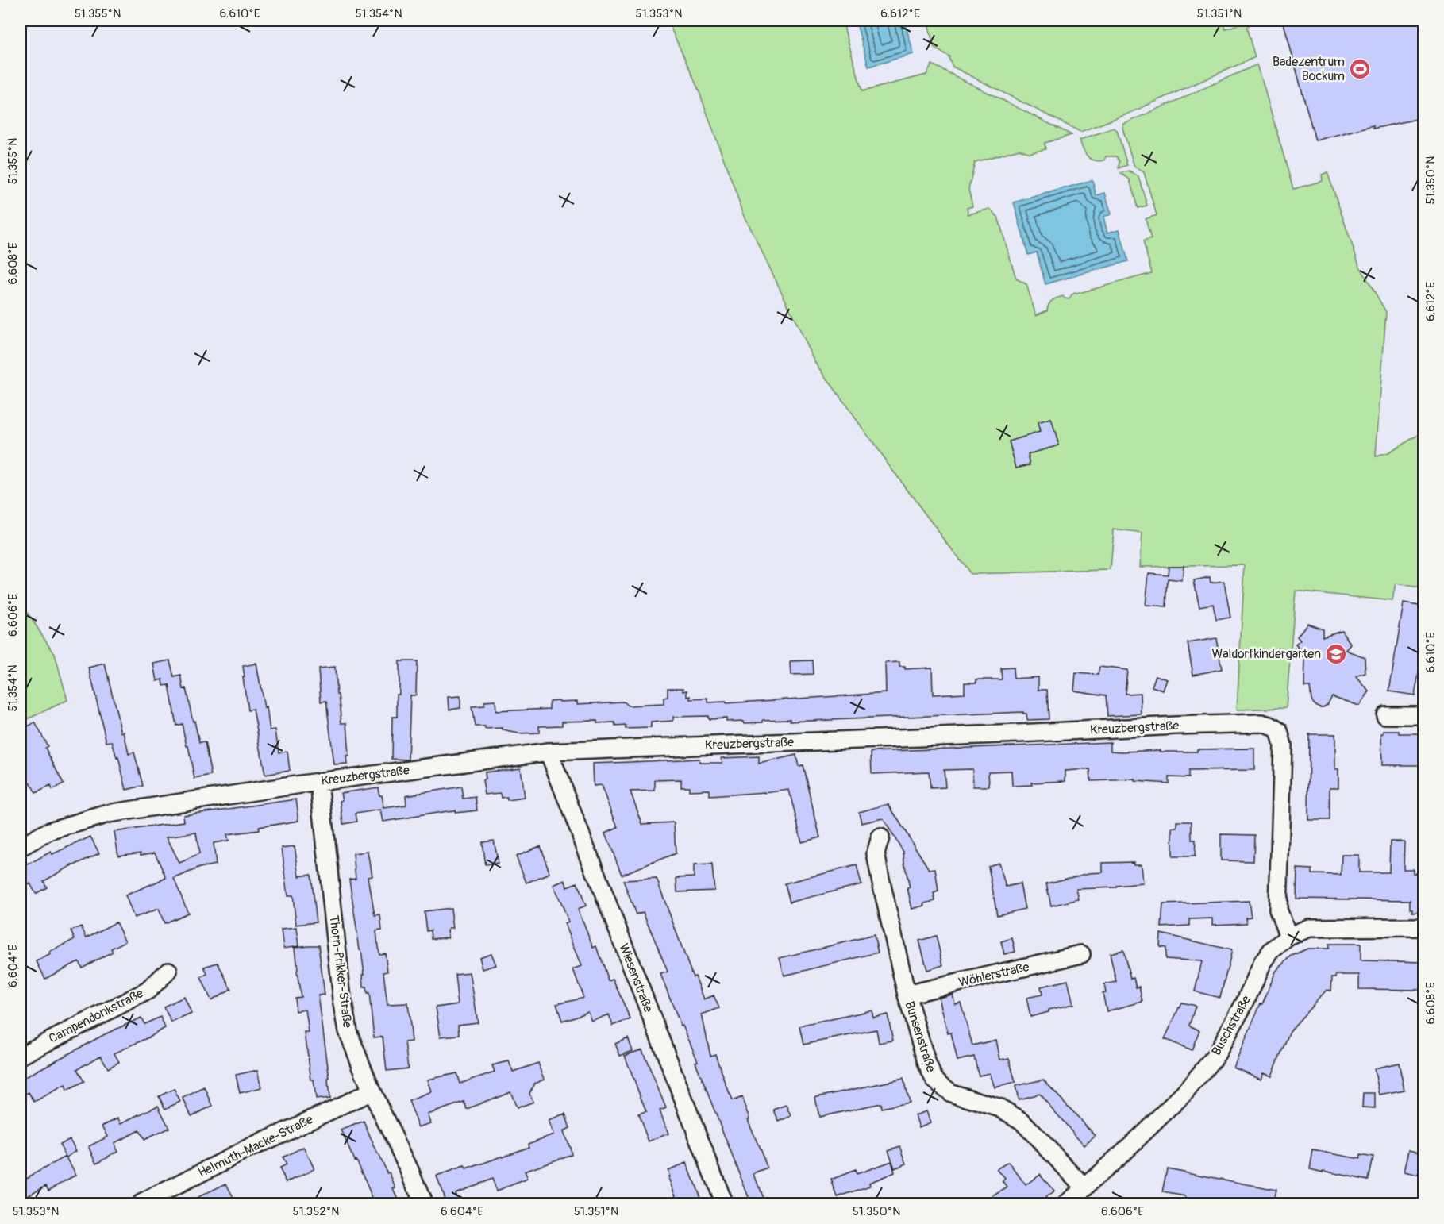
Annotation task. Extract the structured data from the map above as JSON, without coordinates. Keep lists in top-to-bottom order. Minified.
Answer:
{"streets":{"street":["Kreuzbergstraße","Thorn-Prikker-Straße","Wöhlerstraße","Wiesenstraße","Campendonkstraße","Buschstraße","Bunsenstraße","Helmuth-Macke-Straße"]},"crossings":[["Kreuzbergstraße","Thorn-Prikker-Straße"],["Kreuzbergstraße","Wiesenstraße"],["Kreuzbergstraße","Buschstraße"],["Thorn-Prikker-Straße","Helmuth-Macke-Straße"],["Wöhlerstraße","Bunsenstraße"],["Buschstraße","Bunsenstraße"]],"places":{"sports":["Badezentrum Bockum"],"school or university":["Waldorfkindergarten"]},"coordinates":["51.355°N","6.610°E","51.354°N","51.353°N","6.612°E","51.351°N","51.350°N","6.608°E","6.606°E","6.604°E","51.352°N"]}
